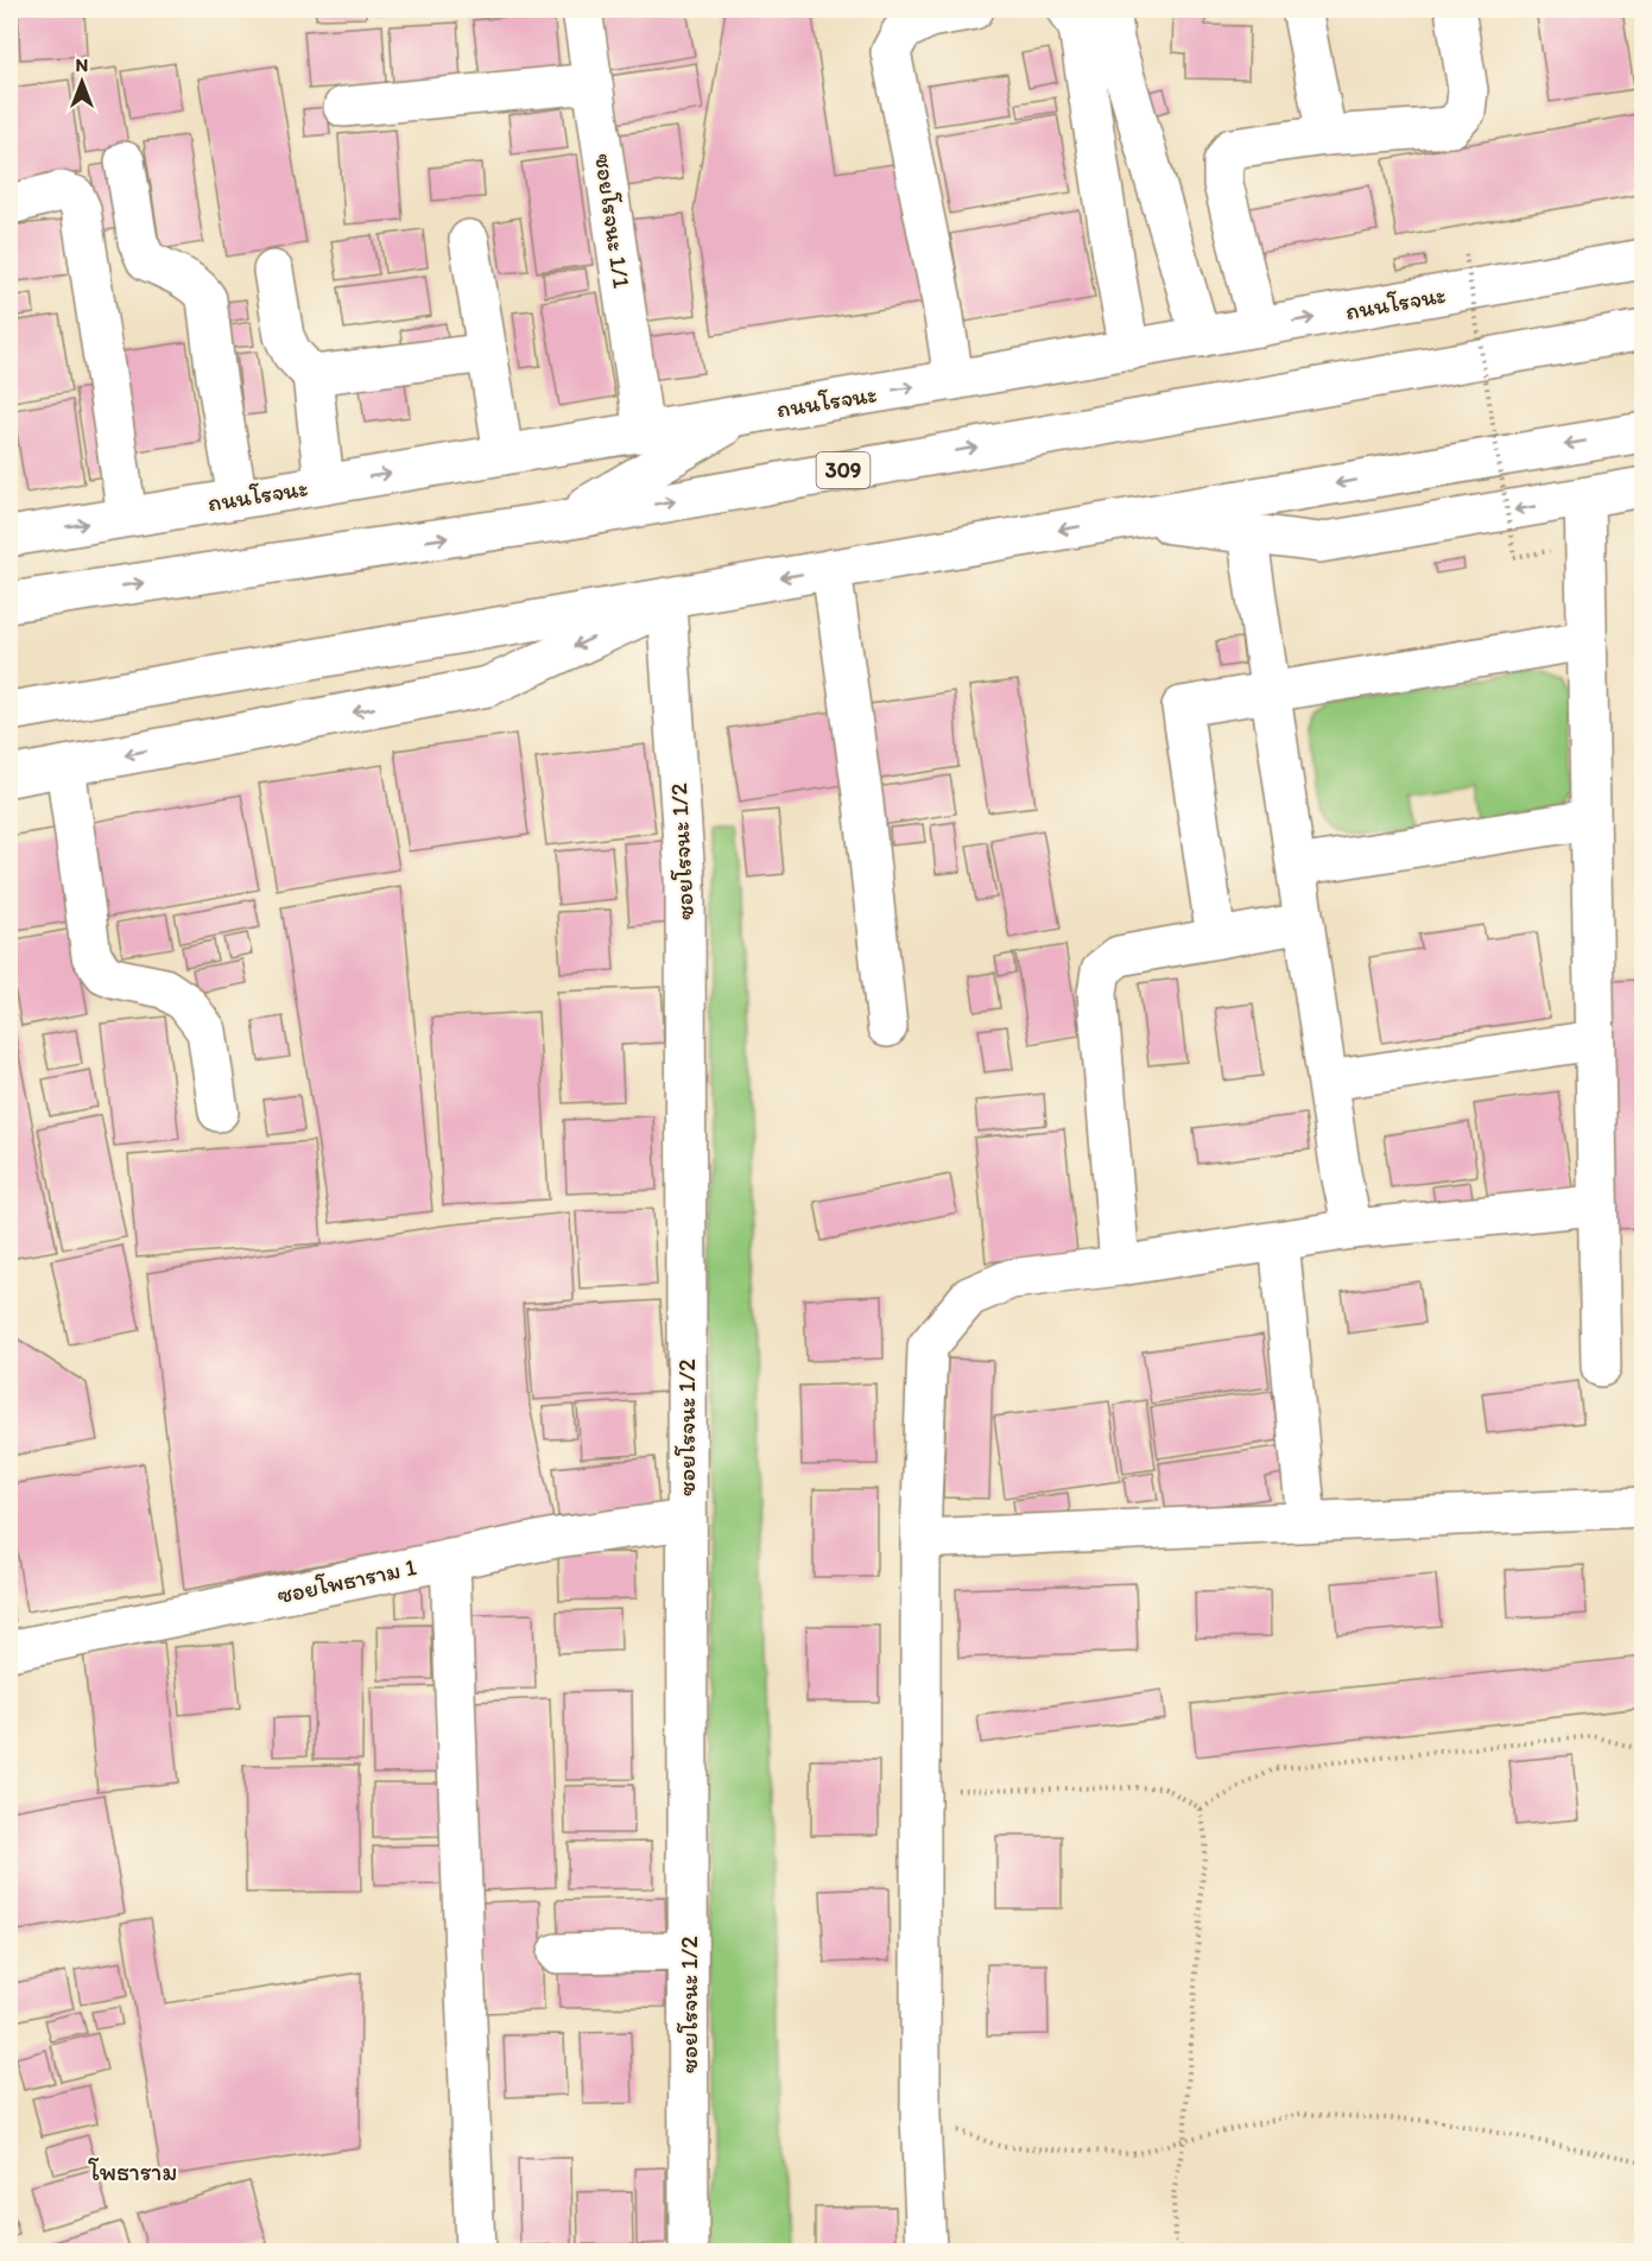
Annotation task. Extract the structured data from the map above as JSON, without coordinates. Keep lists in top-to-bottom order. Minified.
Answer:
{"streets":{"main road":["ซอยโรจนะ 1/1","ถนนโรจนะ","309","ซอยโรจนะ 1/2","ซอยโพธาราม 1"]},"crossings":[["ซอยโรจนะ 1/1","ถนนโรจนะ"],["ซอยโรจนะ 1/2","ซอยโพธาราม 1"]],"districts":["โพธาราม"],"north":"top"}
